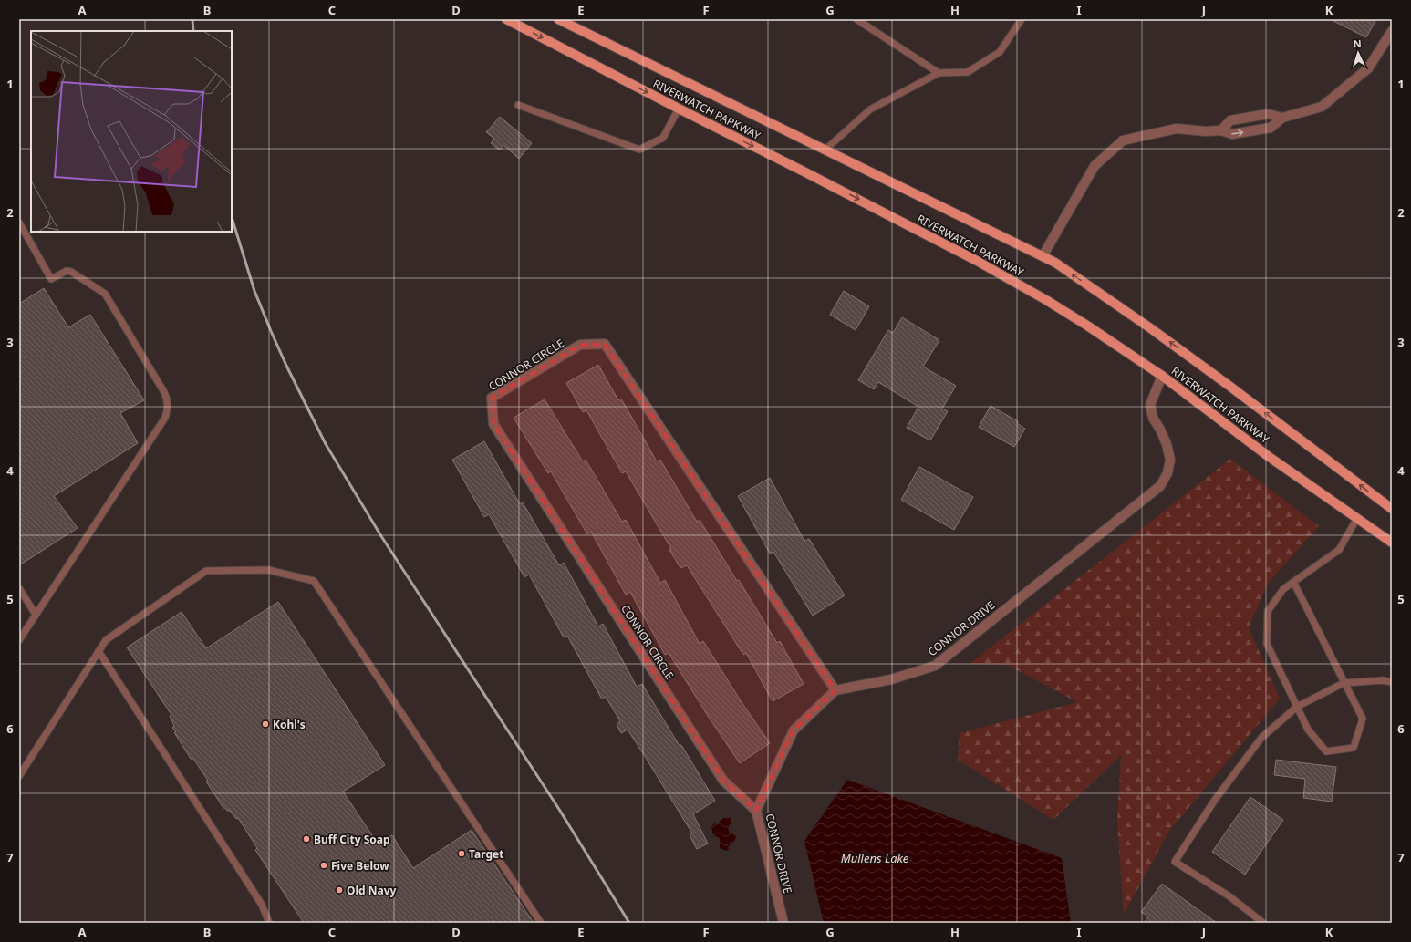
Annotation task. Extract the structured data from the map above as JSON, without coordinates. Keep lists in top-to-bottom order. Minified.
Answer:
{"streets":{"main road":["RIVERWATCH PARKWAY"],"street":["CONNOR CIRCLE","CONNOR DRIVE"]},"crossings":[["RIVERWATCH PARKWAY","CONNOR DRIVE"],["CONNOR CIRCLE","CONNOR DRIVE"]],"water":["Mullens Lake"],"places":["Kohl's","Buff City Soap","Target","Five Below","Old Navy"],"north":"top","grid":{"columns":["A","B","C","D","E","F","G","H","I","J","K"],"rows":["1","2","3","4","5","6","7"]}}
